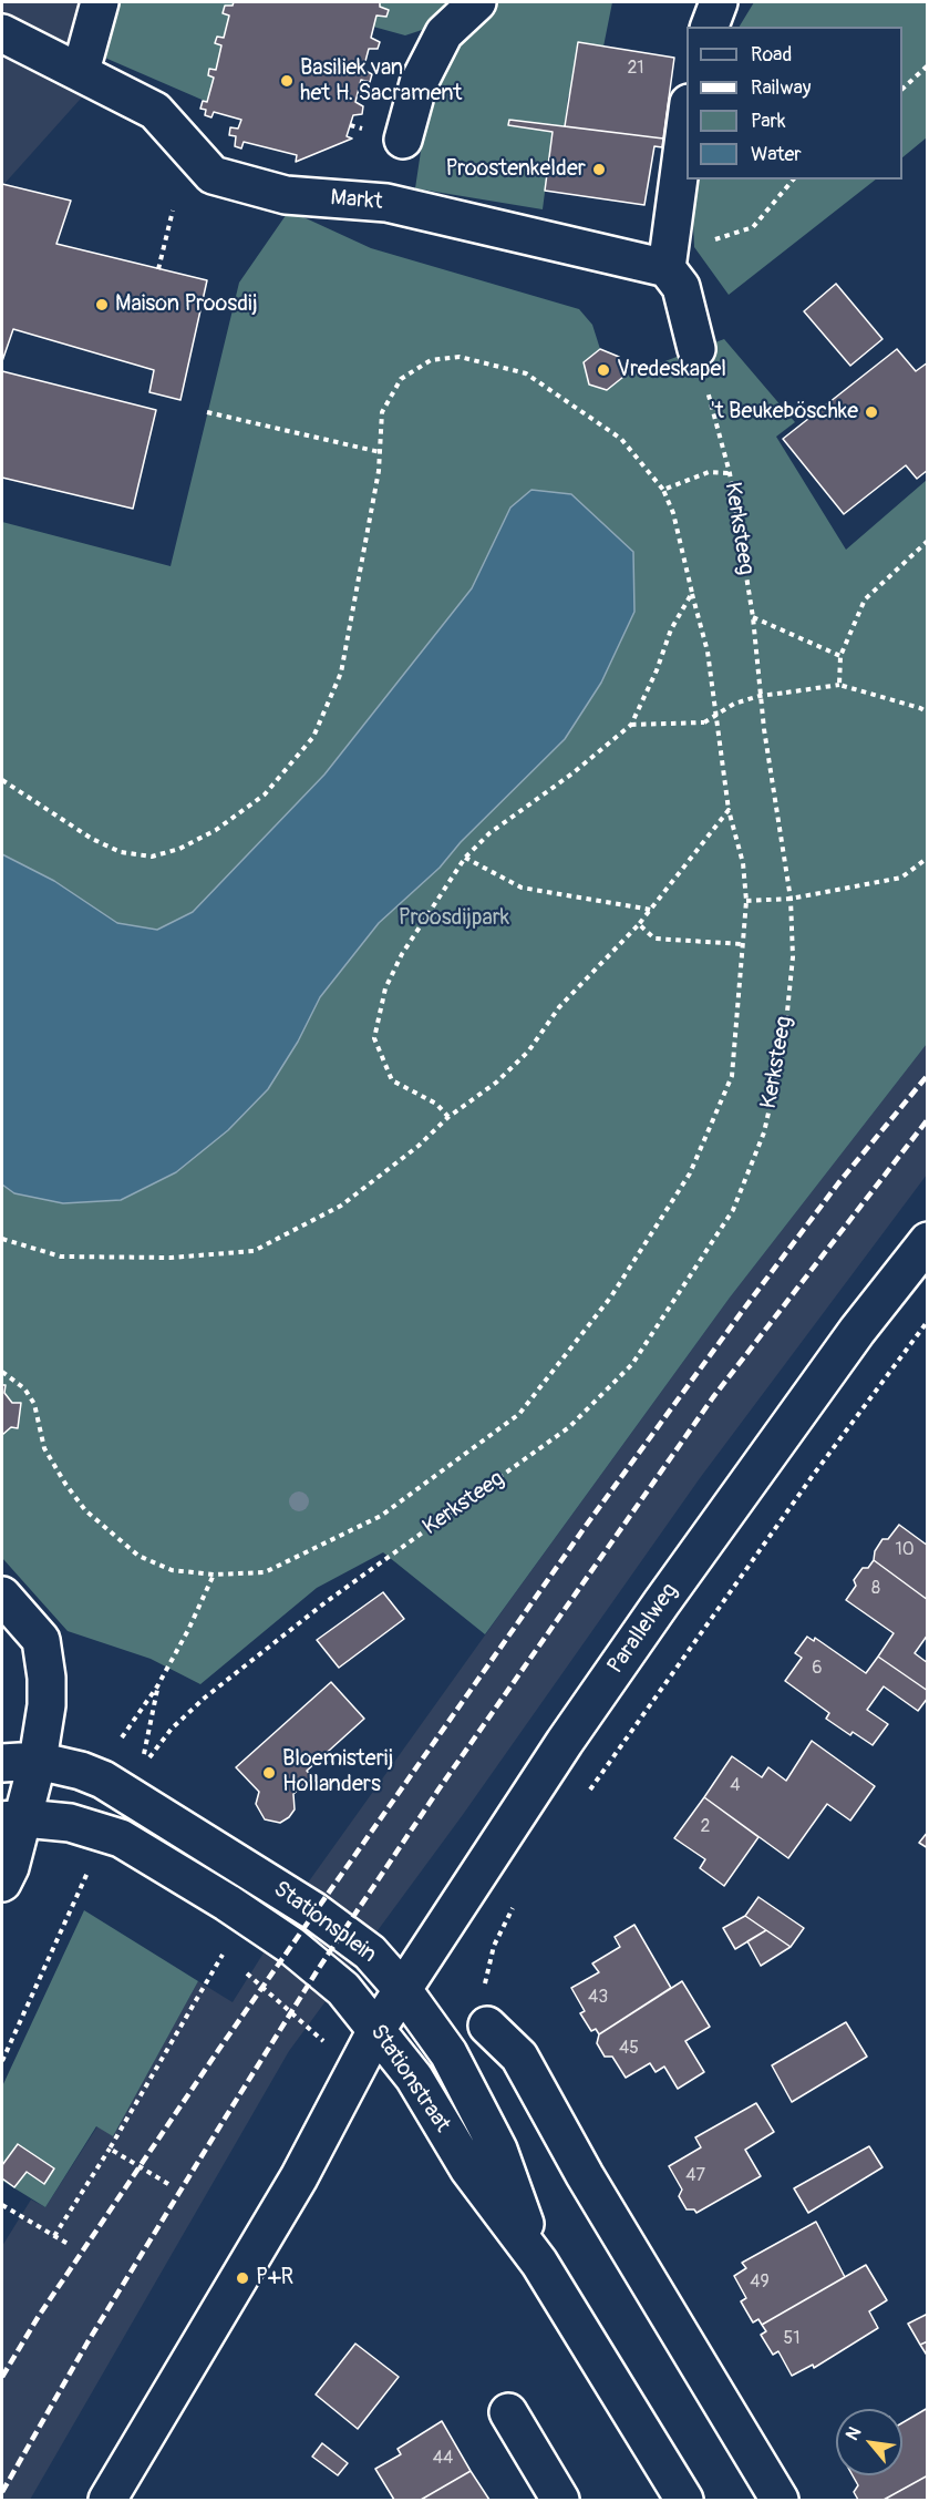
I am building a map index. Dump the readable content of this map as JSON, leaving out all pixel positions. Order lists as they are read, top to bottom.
{
  "streets": {
    "street": [
      "Markt",
      "Parallelweg",
      "Stationsplein",
      "Stationstraat"
    ],
    "path": ["Kerksteeg"]
  },
  "crossings": [
    ["Parallelweg", "Stationsplein"],
    ["Parallelweg", "Stationstraat"],
    ["Stationsplein", "Stationstraat"]
  ],
  "parks": ["Proosdijpark"],
  "places": [
    "Basiliek van het H. Sacrament",
    "Proostenkelder",
    "Maison Proosdij",
    "Vredeskapel",
    "'t Beukeböschke",
    "Bloemisterij Hollanders",
    "P+R"
  ],
  "house_numbers": [
    "21",
    "10",
    "8",
    "6",
    "4",
    "2",
    "43",
    "45",
    "47",
    "49",
    "51",
    "44"
  ],
  "legend": [
    "Road",
    "Railway",
    "Park",
    "Water"
  ],
  "north": "top left"
}
